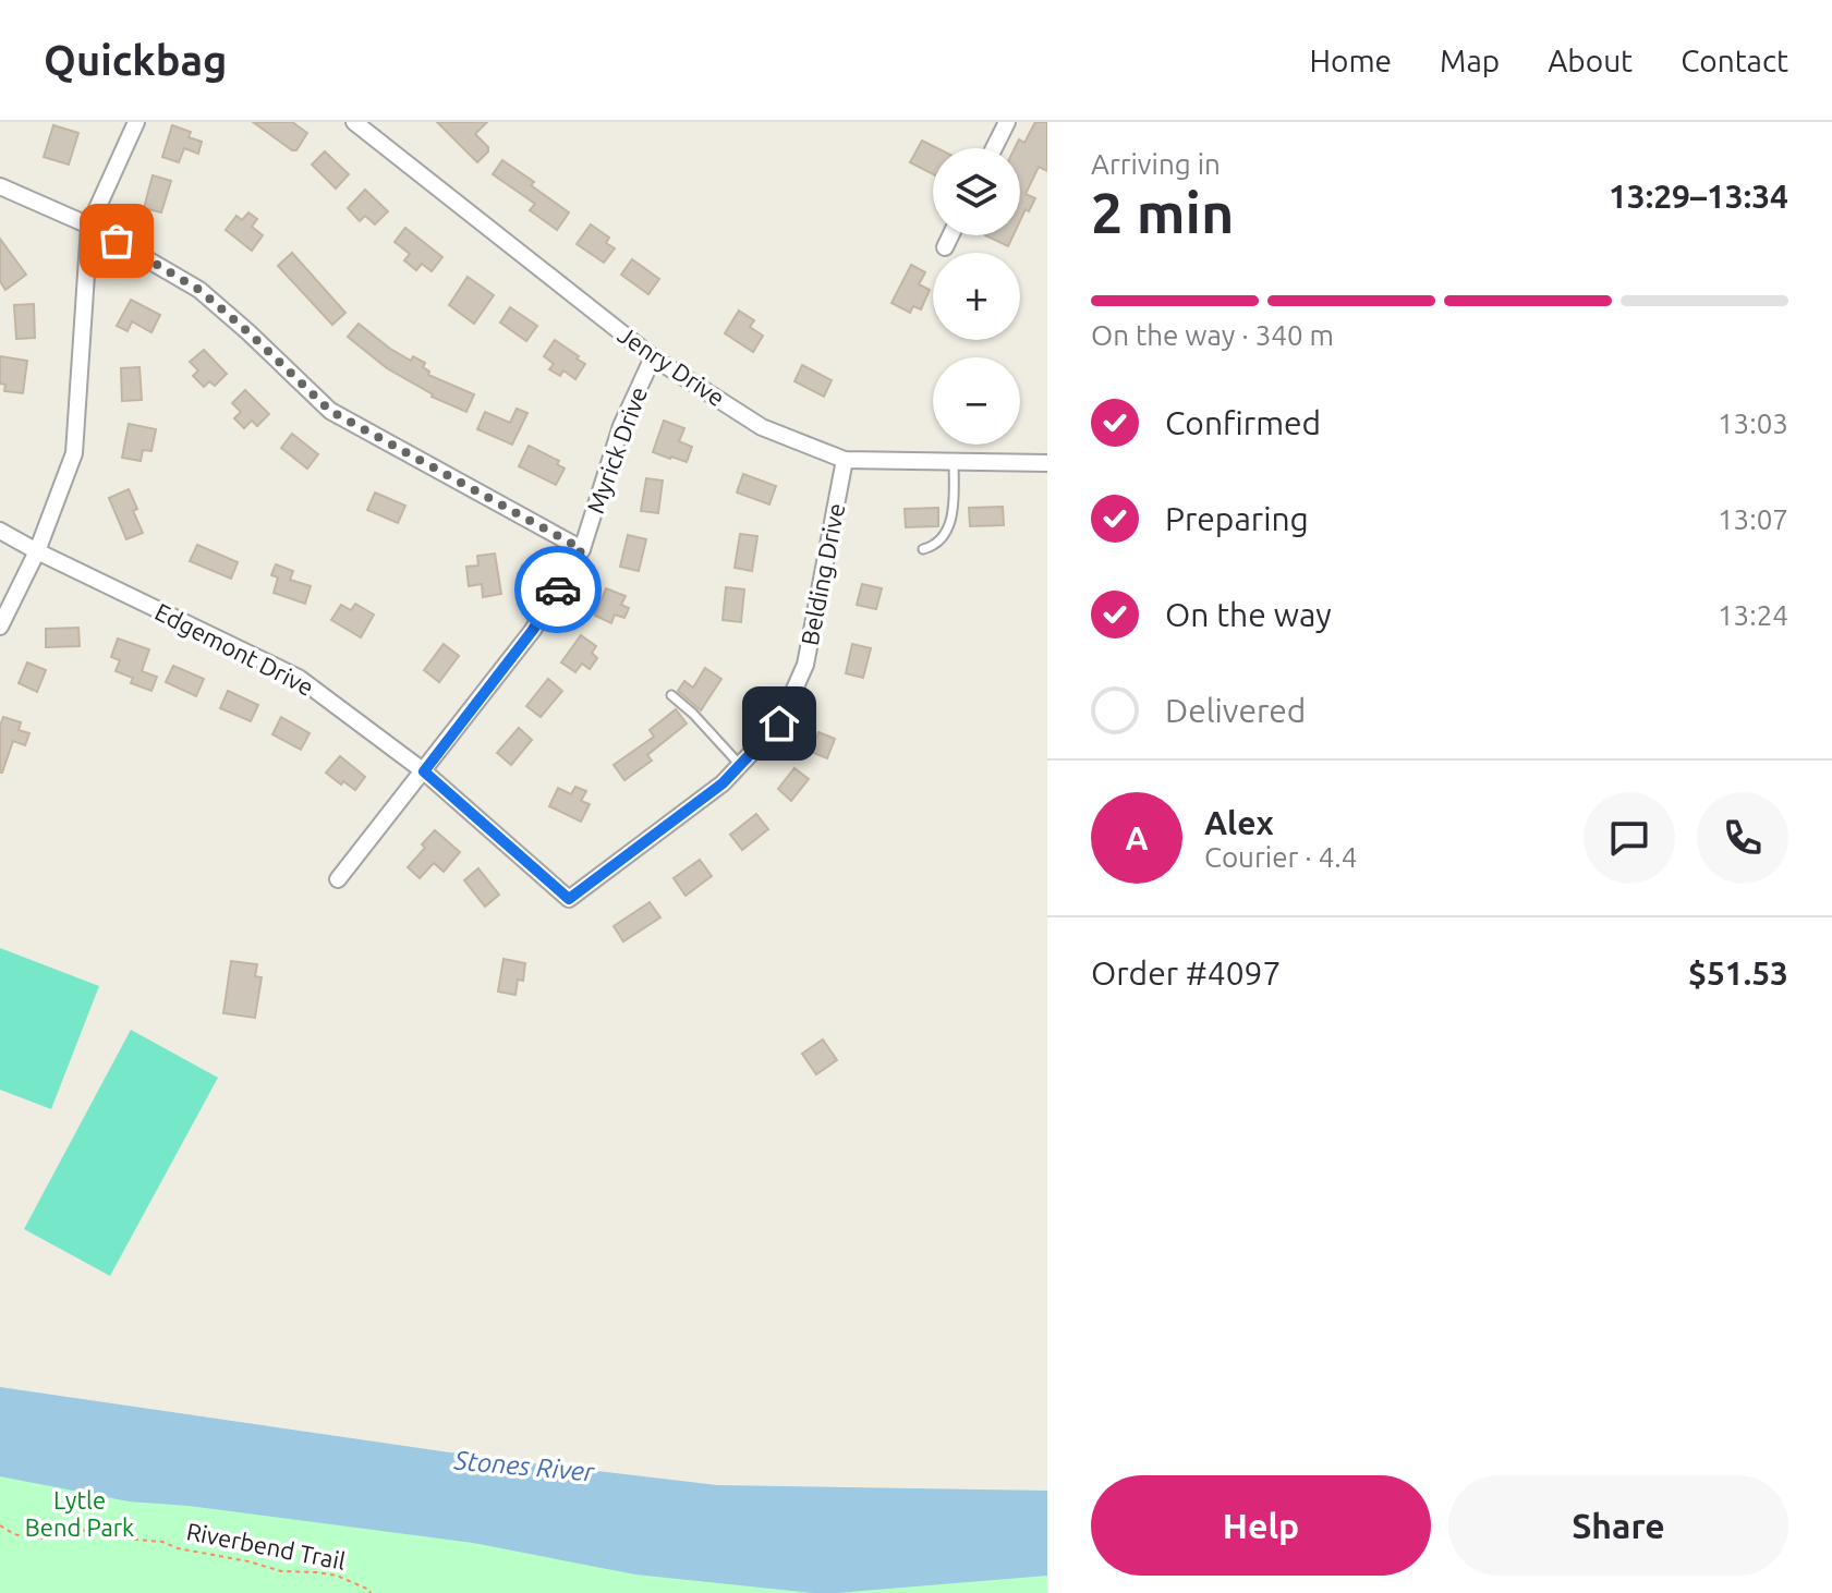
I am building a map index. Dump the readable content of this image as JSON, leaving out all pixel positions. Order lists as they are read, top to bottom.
{
  "streets": {
    "street": [
      "Jenry Drive",
      "Myrick Drive",
      "Belding Drive",
      "Edgemont Drive"
    ],
    "path": ["Riverbend Trail"]
  },
  "crossings": [
    ["Jenry Drive", "Myrick Drive"],
    ["Jenry Drive", "Belding Drive"],
    ["Myrick Drive", "Edgemont Drive"],
    ["Belding Drive", "Edgemont Drive"]
  ],
  "water": ["Stones River"],
  "parks": ["Lytle Bend Park"],
  "page": {
    "header": "Quickbag",
    "nav": [
      "Home",
      "Map",
      "About",
      "Contact"
    ],
    "heading": ["2 min", "Arriving in", "13:29–13:34"],
    "panel": [
      "Alex",
      "Courier · 4.4",
      "Order #4097",
      "$51.53"
    ],
    "map_buttons": ["+", "−"],
    "bar": "On the way · 340 m",
    "list": [
      ["Confirmed", "13:03"],
      ["Preparing", "13:07"],
      ["On the way", "13:24"],
      "Delivered"
    ],
    "round": "A",
    "buttons": ["Help", "Share"]
  }
}
